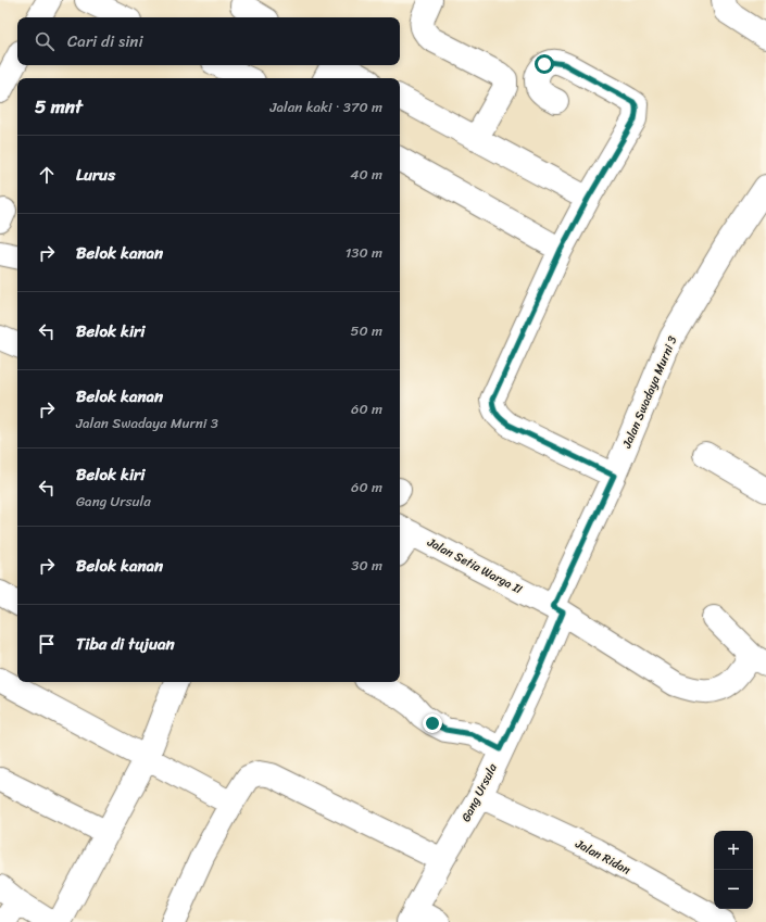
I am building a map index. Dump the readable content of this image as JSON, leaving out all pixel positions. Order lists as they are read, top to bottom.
{
  "streets": {
    "street": [
      "Jalan Swadaya Murni 3",
      "Jalan Setia Warga II",
      "Gang Ursula",
      "Jalan Ridan"
    ]
  },
  "crossings": [
    ["Jalan Swadaya Murni 3", "Jalan Setia Warga II"],
    ["Jalan Swadaya Murni 3", "Gang Ursula"],
    ["Jalan Setia Warga II", "Gang Ursula"],
    ["Gang Ursula", "Jalan Ridan"]
  ],
  "page": {
    "search": "Cari di sini",
    "heading": ["5 mnt", "Jalan kaki · 370 m"],
    "list": [
      ["Lurus", "40 m"],
      ["Belok kanan", "130 m"],
      ["Belok kiri", "50 m"],
      ["Belok kanan", "Jalan Swadaya Murni 3", "60 m"],
      ["Belok kiri", "Gang Ursula", "60 m"],
      ["Belok kanan", "30 m"],
      "Tiba di tujuan"
    ],
    "map_buttons": ["+", "−"]
  }
}
